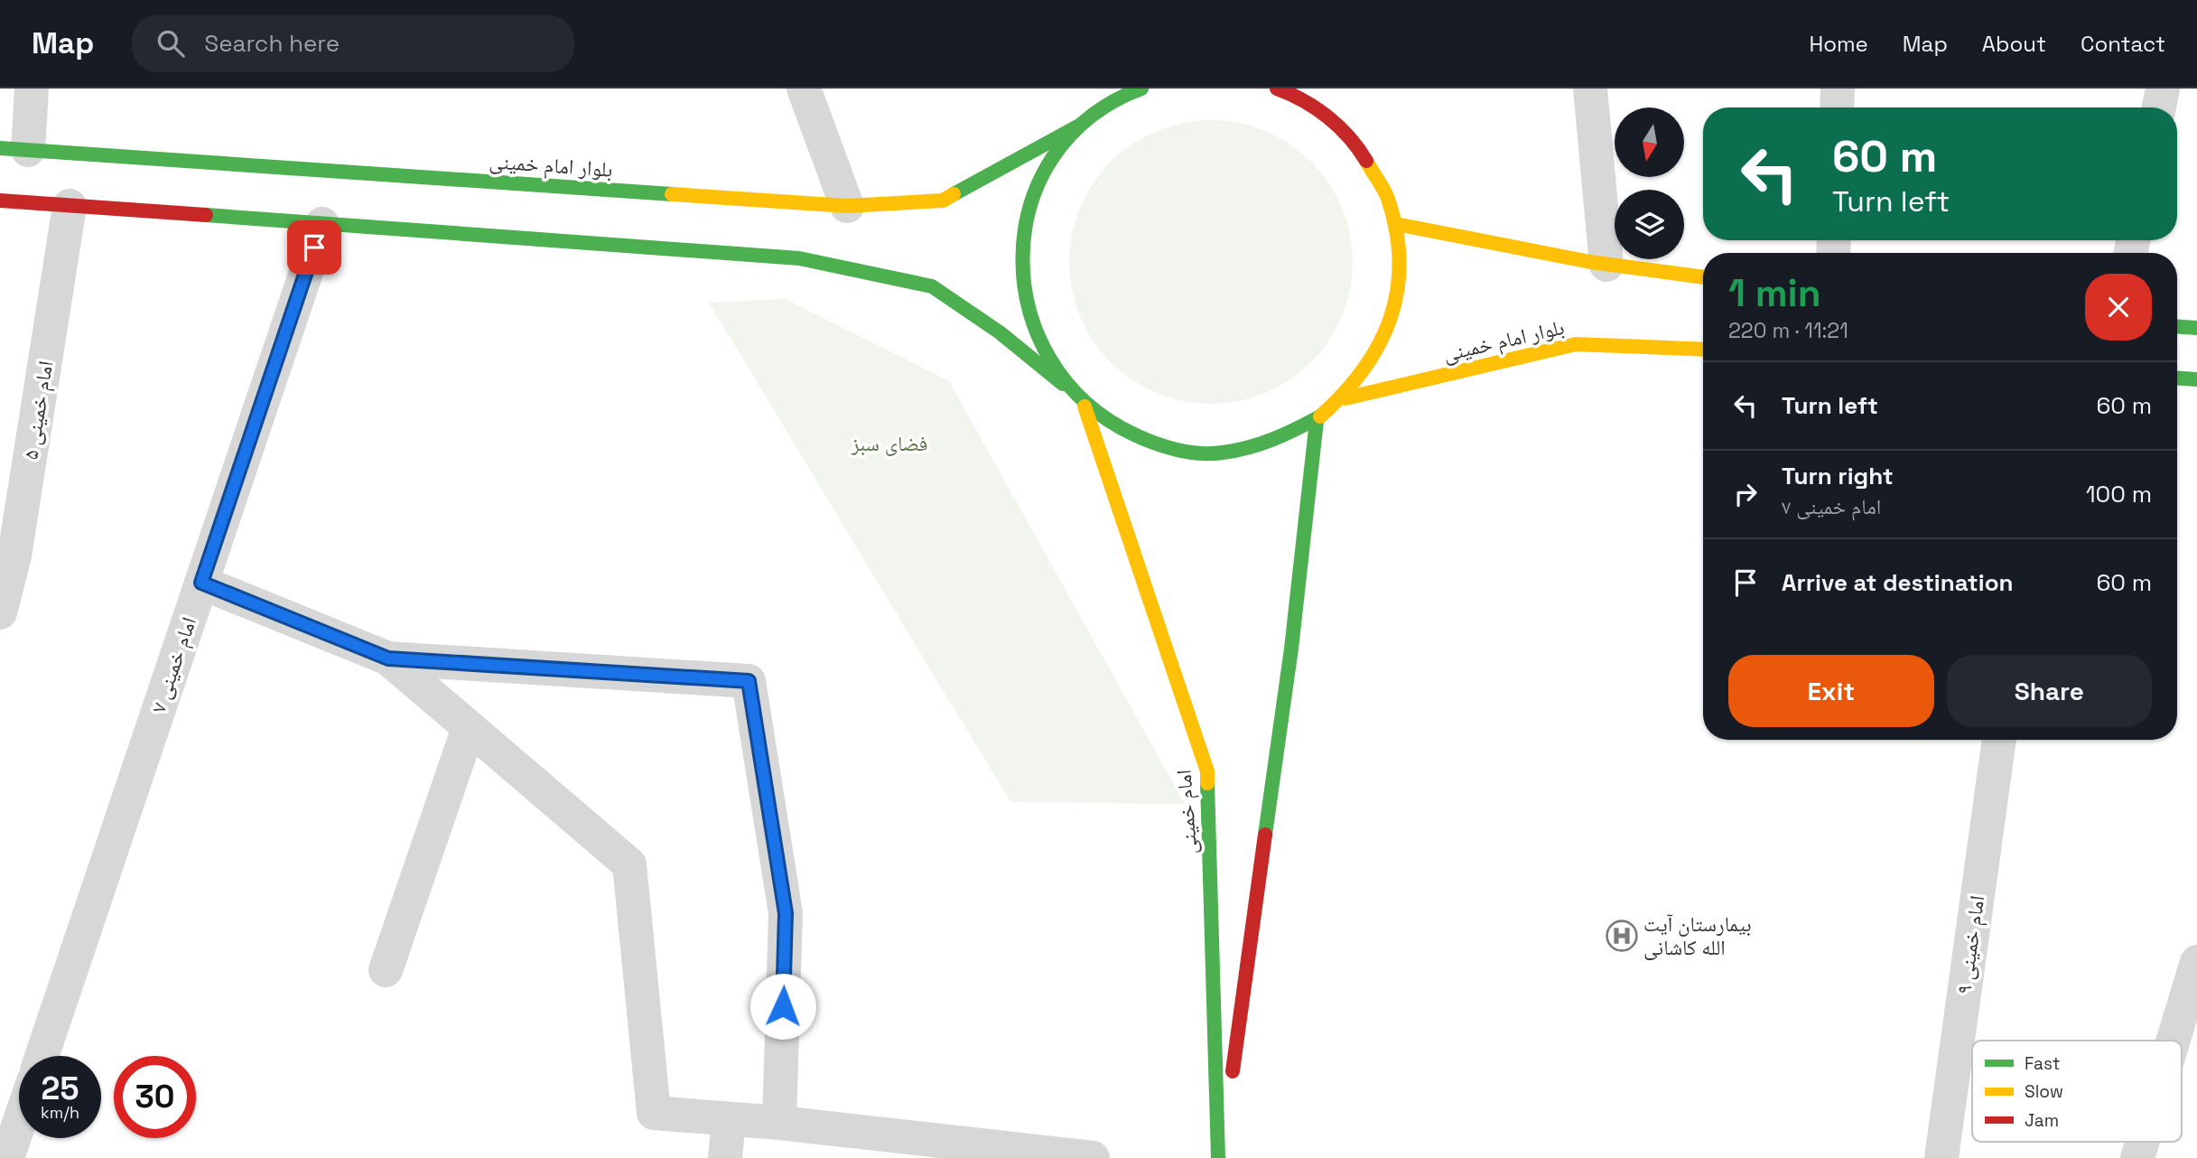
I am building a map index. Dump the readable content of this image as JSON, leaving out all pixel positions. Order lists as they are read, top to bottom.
{
  "streets": {
    "main road": ["بلوار امام خمینی", "امام خمینی"],
    "street": ["امام خمینی ۵", "امام خمینی ۷", "امام خمینی ۹"]
  },
  "parks": ["فضای سبز"],
  "places": {
    "hospital": ["بیمارستان آیت الله کاشانی"]
  },
  "legend": ["Fast", "Slow", "Jam"],
  "north": "bottom",
  "page": {
    "header": "Map",
    "search": "Search here",
    "nav": [
      "Home",
      "Map",
      "About",
      "Contact"
    ],
    "turn": ["60 m", "Turn left"],
    "heading": ["1 min", "220 m · 11:21"],
    "list": [
      {
        "name": "Turn left",
        "value": "60 m"
      },
      {
        "name": "Turn right",
        "note": "امام خمینی ۷",
        "value": "100 m"
      },
      {
        "name": "Arrive at destination",
        "value": "60 m"
      }
    ],
    "buttons": ["Exit", "Share"],
    "speed": "25 km/h",
    "limit": "30"
  }
}
